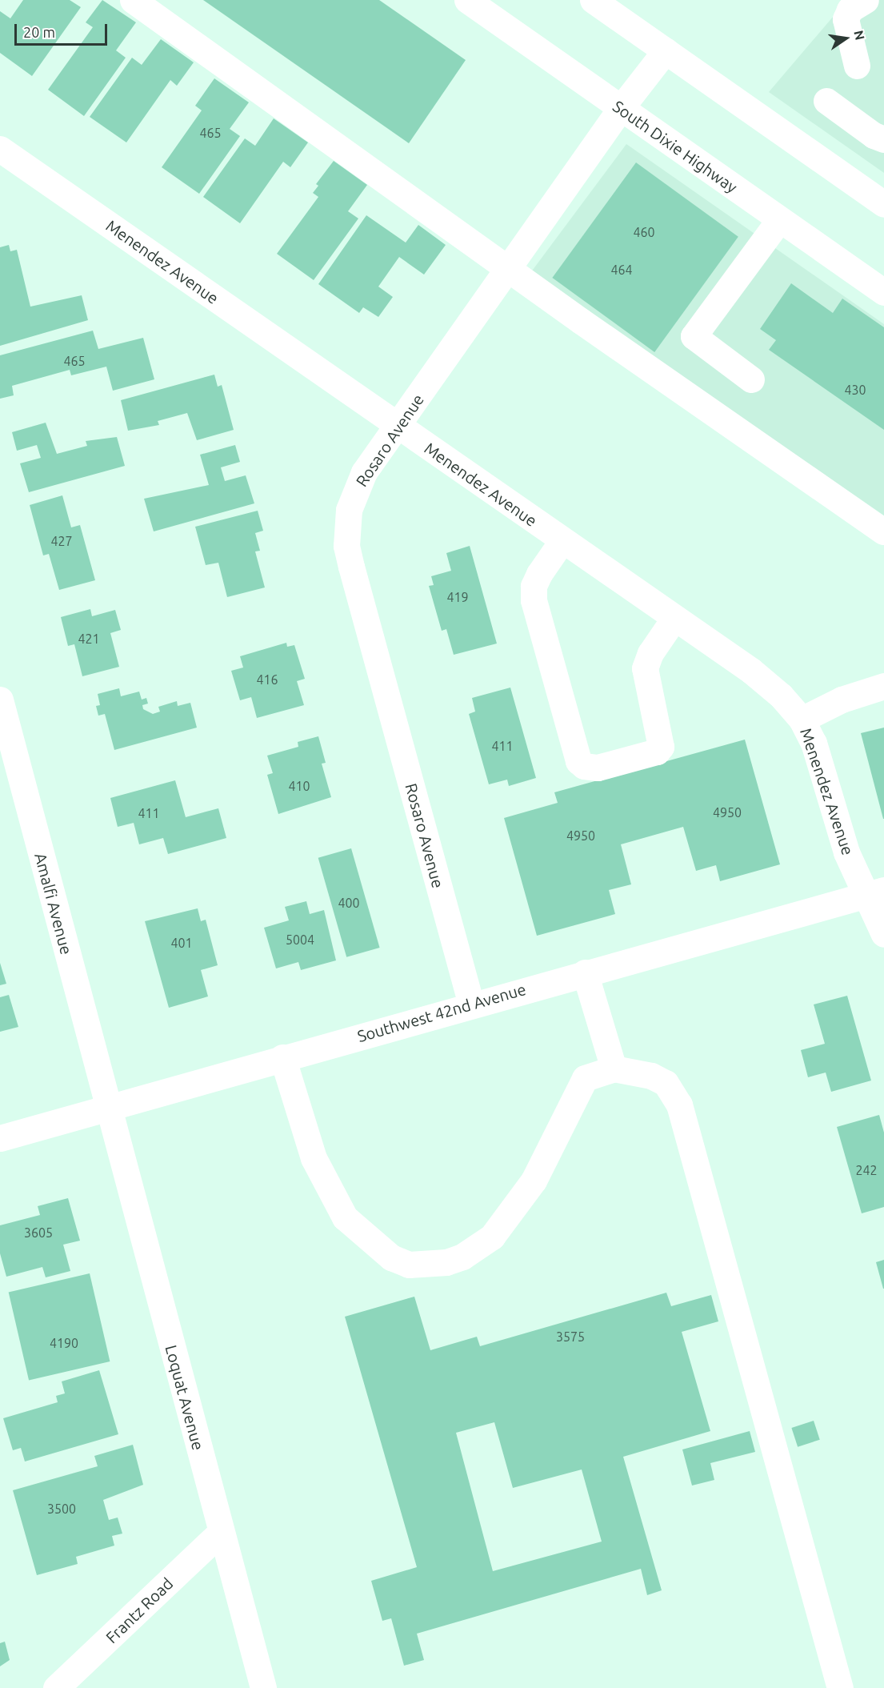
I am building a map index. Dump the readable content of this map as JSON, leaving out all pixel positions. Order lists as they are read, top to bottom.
{
  "streets": {
    "main road": [
      "South Dixie Highway",
      "Menendez Avenue",
      "Rosaro Avenue",
      "Amalfi Avenue",
      "Southwest 42nd Avenue",
      "Loquat Avenue",
      "Frantz Road"
    ]
  },
  "crossings": [
    ["South Dixie Highway", "Rosaro Avenue"],
    ["Menendez Avenue", "Rosaro Avenue"],
    ["Menendez Avenue", "Southwest 42nd Avenue"],
    ["Rosaro Avenue", "Southwest 42nd Avenue"],
    ["Amalfi Avenue", "Southwest 42nd Avenue"],
    ["Amalfi Avenue", "Loquat Avenue"],
    ["Southwest 42nd Avenue", "Loquat Avenue"],
    ["Loquat Avenue", "Frantz Road"]
  ],
  "house_numbers": [
    "465",
    "460",
    "464",
    "465",
    "430",
    "427",
    "419",
    "421",
    "416",
    "411",
    "410",
    "4950",
    "411",
    "4950",
    "400",
    "5004",
    "401",
    "242",
    "3605",
    "3575",
    "4190",
    "3500"
  ],
  "scale_bar": "20 m",
  "north": "right"
}
